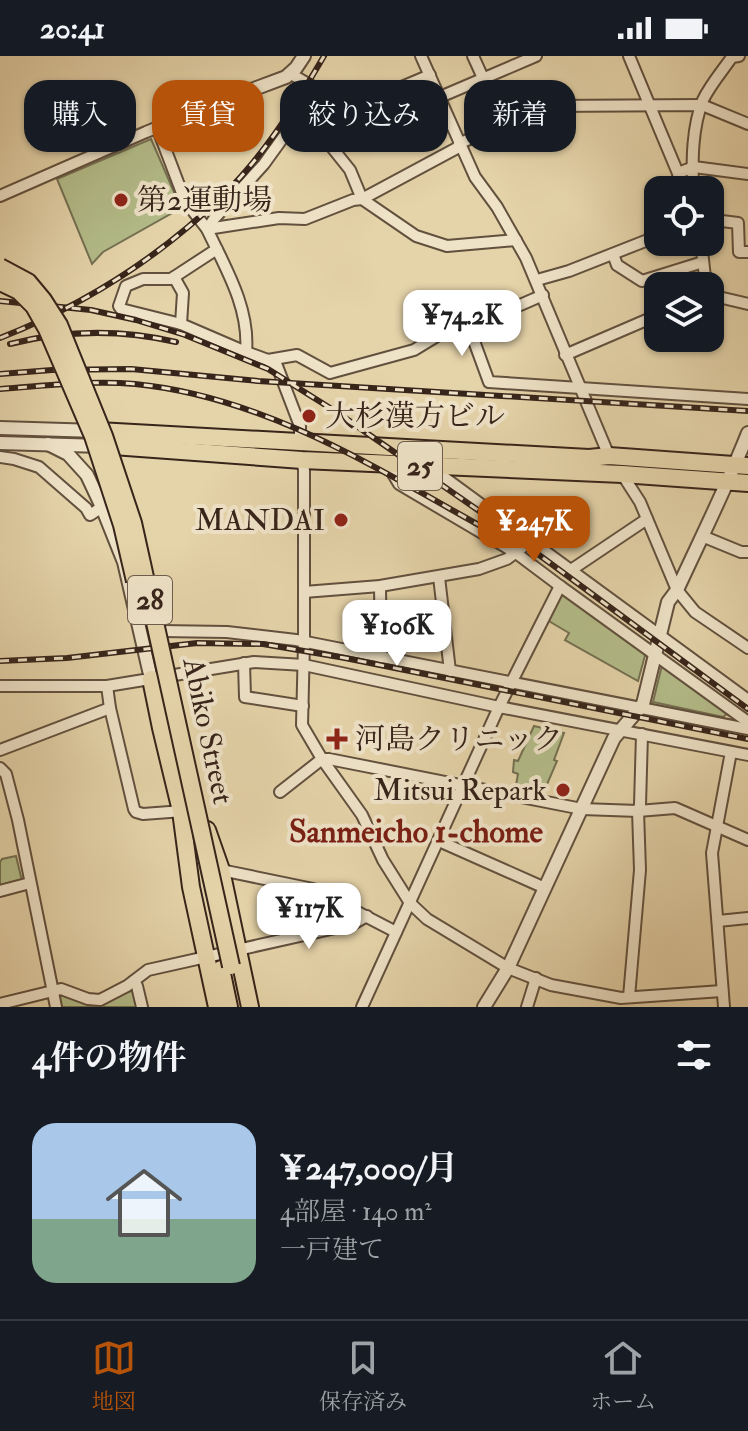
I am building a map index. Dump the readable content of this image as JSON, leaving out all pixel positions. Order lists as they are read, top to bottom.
{
  "streets": {
    "main road": ["25", "28", "Abiko Street"]
  },
  "districts": ["Sanmeicho 1-chome"],
  "places": {
    "other": [
      "第2運動場",
      "大杉漢方ビル",
      "MANDAI",
      "Mitsui Repark"
    ],
    "health": ["河島クリニック"]
  },
  "page": {
    "status": "20:41",
    "chip": [
      "購入",
      "賃貸",
      "絞り込み",
      "新着"
    ],
    "price": [
      "¥74.2K",
      "¥247K",
      "¥106K",
      "¥117K"
    ],
    "heading": "4件の物件",
    "list": [
      {
        "name": "¥247,000/月",
        "note": "4部屋 · 140 m² · 一戸建て"
      }
    ],
    "tabs": ["地図", "保存済み", "ホーム"]
  }
}
